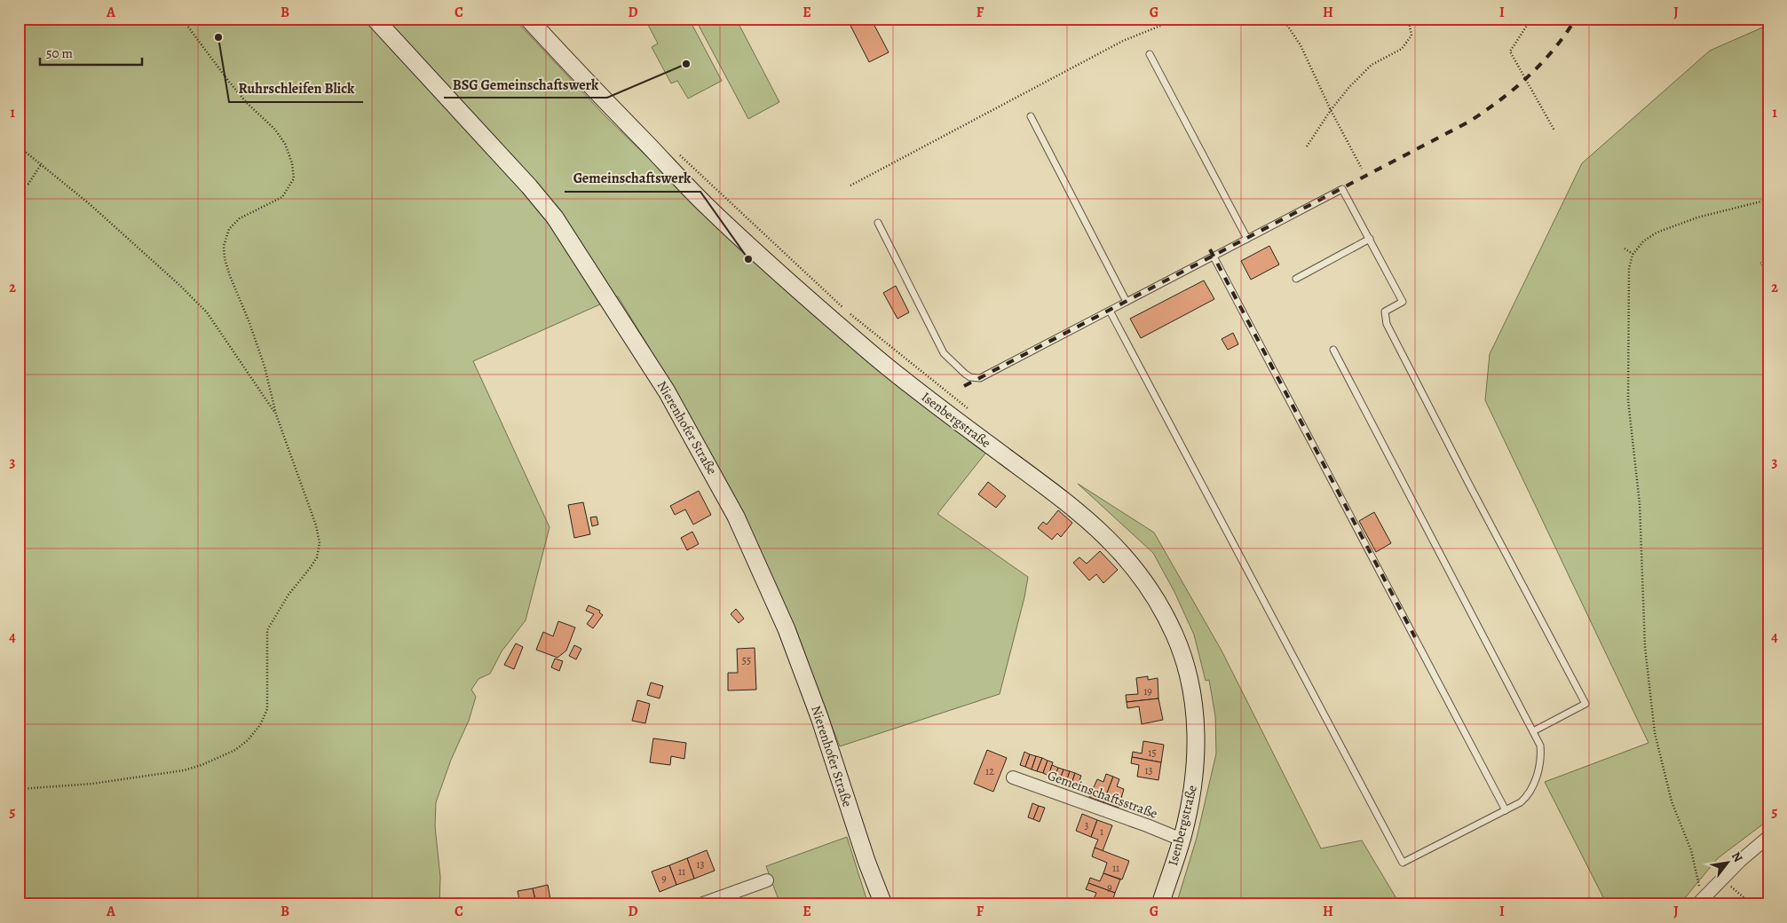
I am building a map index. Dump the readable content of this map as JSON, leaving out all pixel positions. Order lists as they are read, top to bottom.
{
  "streets": {
    "main road": ["Isenbergstraße", "Nierenhofer Straße"],
    "street": ["Gemeinschaftsstraße"]
  },
  "crossings": [
    ["Isenbergstraße", "Gemeinschaftsstraße"]
  ],
  "places": ["Ruhrschleifen Blick", "BSG Gemeinschaftswerk", "Gemeinschaftswerk"],
  "house_numbers": [
    "55",
    "19",
    "15",
    "13",
    "12",
    "3",
    "1",
    "13",
    "11",
    "11",
    "9",
    "9"
  ],
  "scale_bar": "50 m",
  "north": "top right",
  "grid": {
    "columns": [
      "A",
      "B",
      "C",
      "D",
      "E",
      "F",
      "G",
      "H",
      "I",
      "J"
    ],
    "rows": [
      "1",
      "2",
      "3",
      "4",
      "5"
    ]
  }
}
